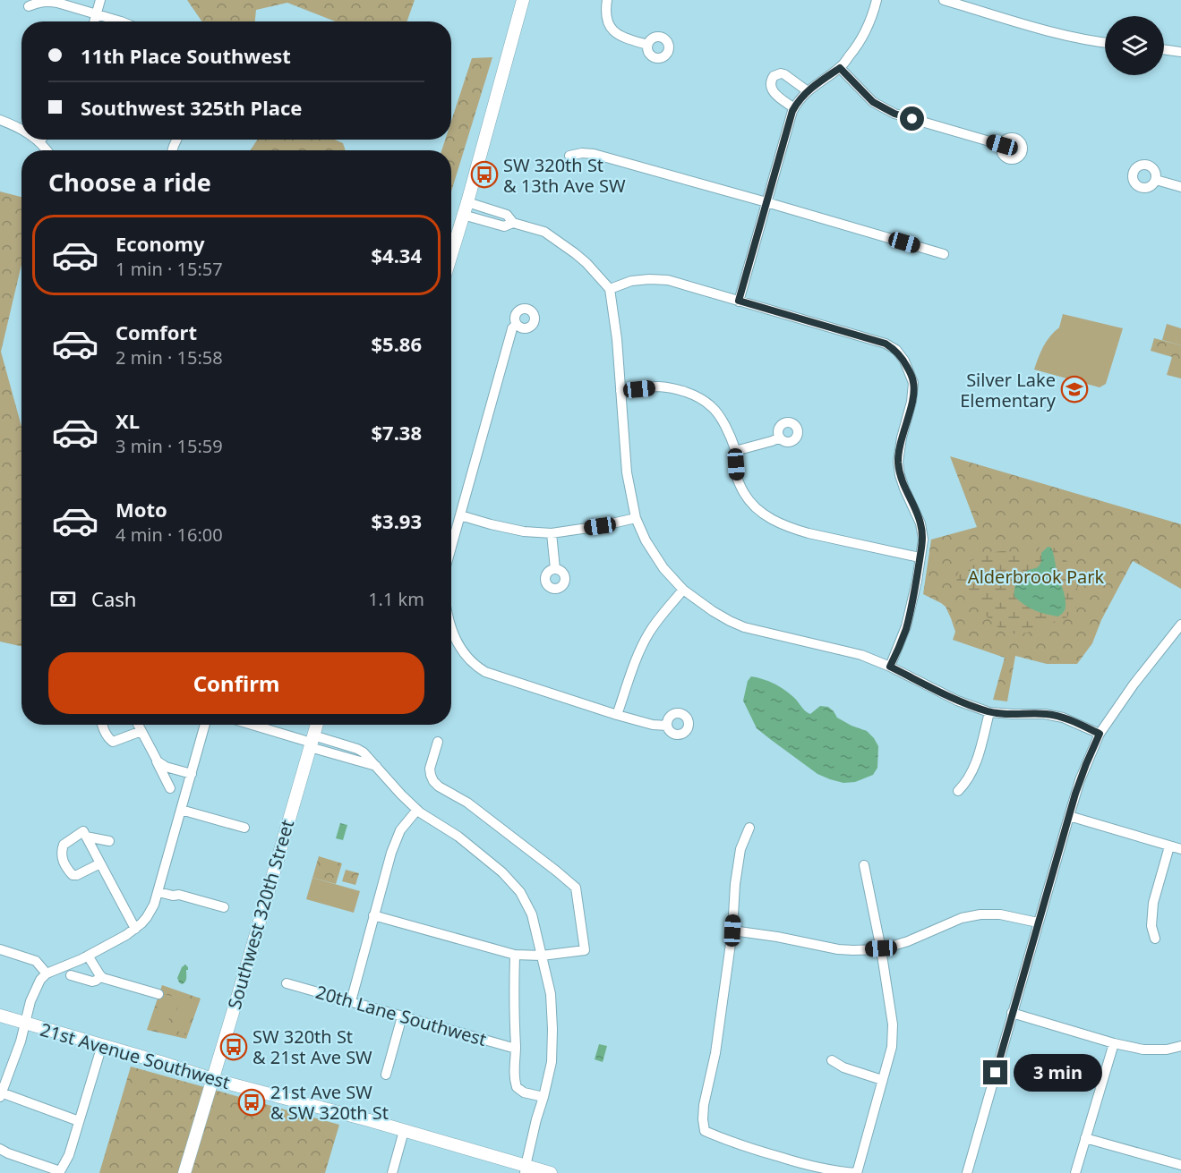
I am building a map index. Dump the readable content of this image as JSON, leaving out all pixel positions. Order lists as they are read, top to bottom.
{
  "streets": {
    "main road": ["Southwest 320th Street", "21st Avenue Southwest"],
    "street": ["20th Lane Southwest"]
  },
  "crossings": [
    ["Southwest 320th Street", "21st Avenue Southwest"]
  ],
  "parks": ["Alderbrook Park"],
  "places": {
    "bus stop": ["SW 320th St & 13th Ave SW", "SW 320th St & 21st Ave SW", "21st Ave SW & SW 320th St"],
    "school or university": ["Silver Lake Elementary"]
  },
  "page": {
    "banner": ["11th Place Southwest", "Southwest 325th Place"],
    "heading": "Choose a ride",
    "list": [
      {
        "name": "Economy",
        "note": "1 min · 15:57",
        "value": "$4.34"
      },
      {
        "name": "Comfort",
        "note": "2 min · 15:58",
        "value": "$5.86"
      },
      {
        "name": "XL",
        "note": "3 min · 15:59",
        "value": "$7.38"
      },
      {
        "name": "Moto",
        "note": "4 min · 16:00",
        "value": "$3.93"
      }
    ],
    "pay": ["Cash", "1.1 km"],
    "buttons": "Confirm",
    "bubble": "3 min"
  }
}
